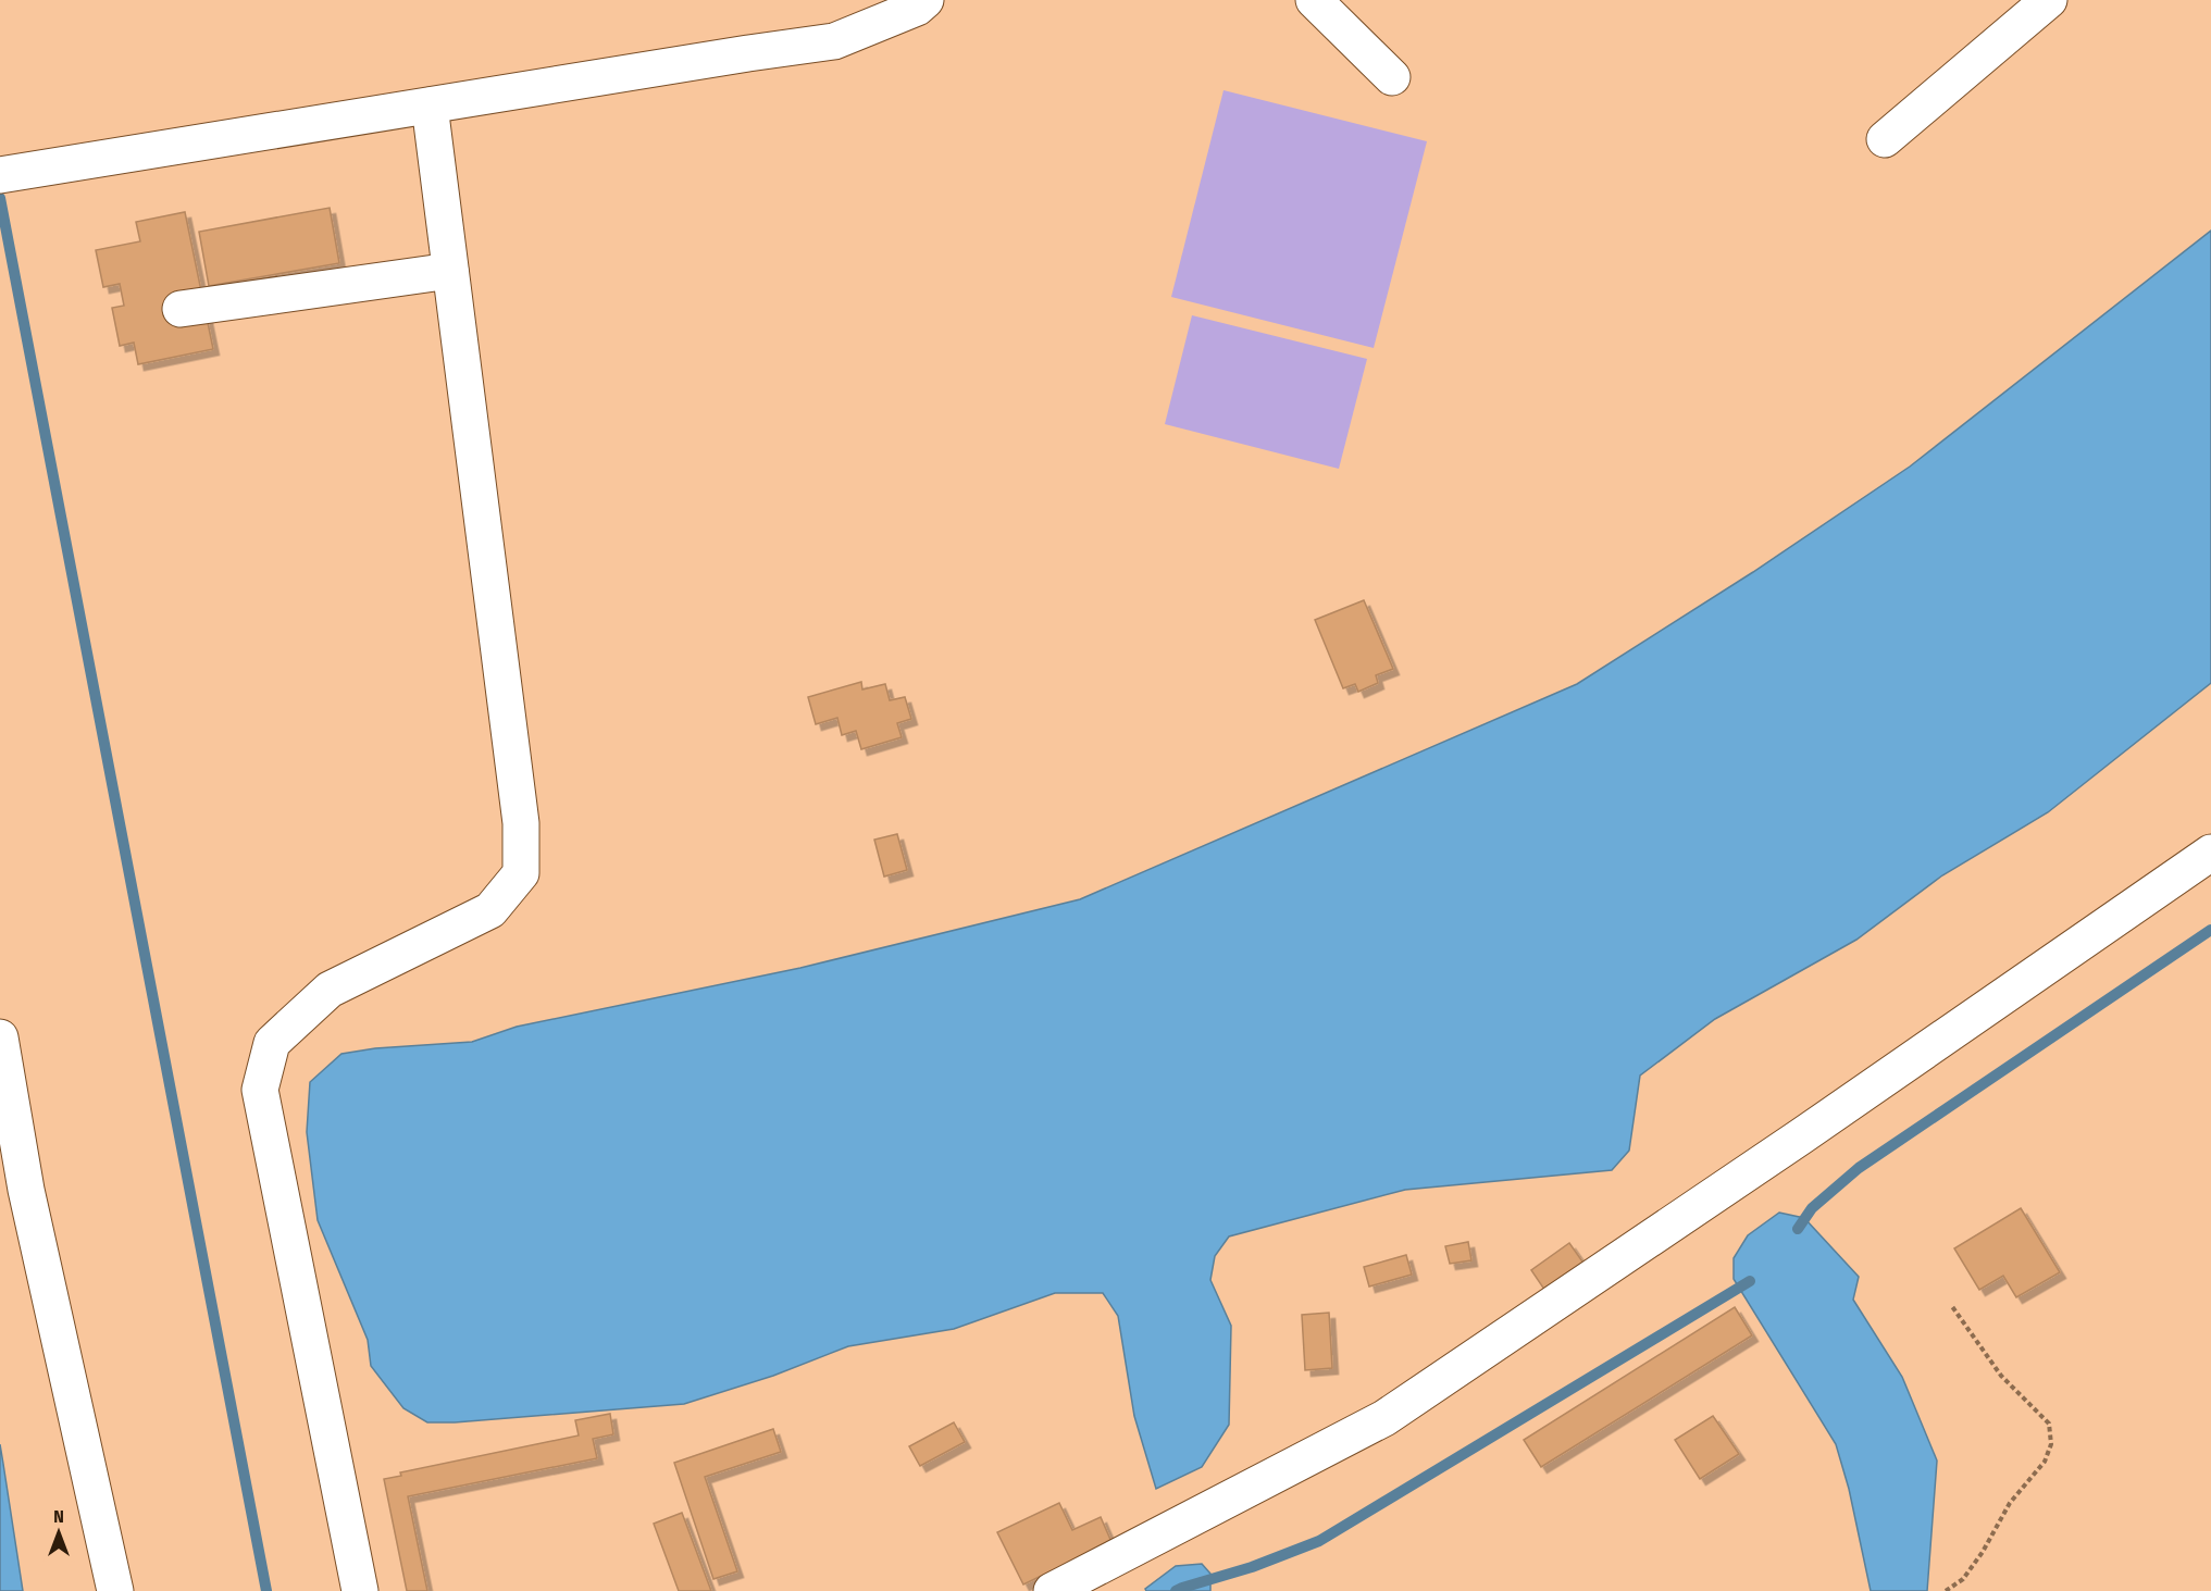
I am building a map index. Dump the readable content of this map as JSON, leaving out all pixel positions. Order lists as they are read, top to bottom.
{
  "north": "top"
}
